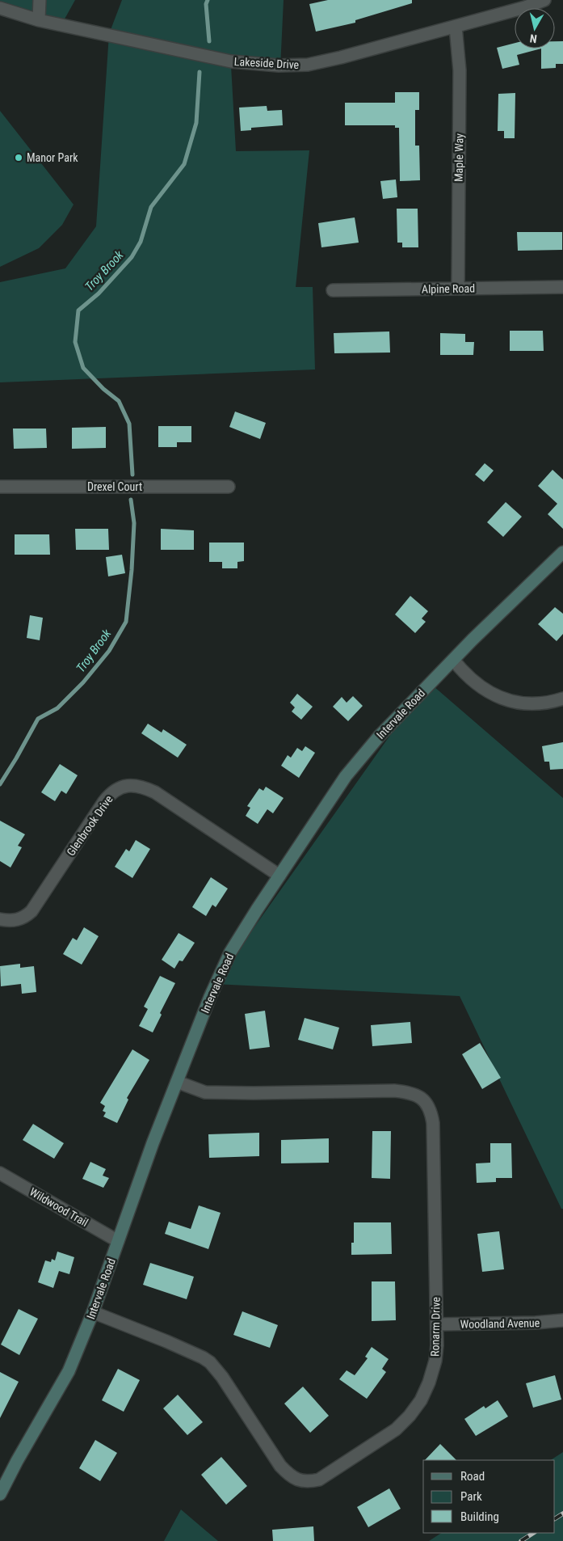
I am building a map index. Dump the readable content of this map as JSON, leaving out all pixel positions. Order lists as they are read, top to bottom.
{
  "streets": {
    "street": [
      "Lakeside Drive",
      "Maple Way",
      "Alpine Road",
      "Drexel Court",
      "Intervale Road",
      "Glenbrook Drive",
      "Wildwood Trail",
      "Woodland Avenue",
      "Ronarm Drive"
    ]
  },
  "crossings": [
    ["Lakeside Drive", "Maple Way"],
    ["Maple Way", "Alpine Road"],
    ["Intervale Road", "Glenbrook Drive"],
    ["Intervale Road", "Wildwood Trail"],
    ["Intervale Road", "Ronarm Drive"],
    ["Woodland Avenue", "Ronarm Drive"]
  ],
  "water": ["Troy Brook"],
  "places": ["Manor Park"],
  "legend": ["Road", "Park", "Building"],
  "north": "bottom"
}
